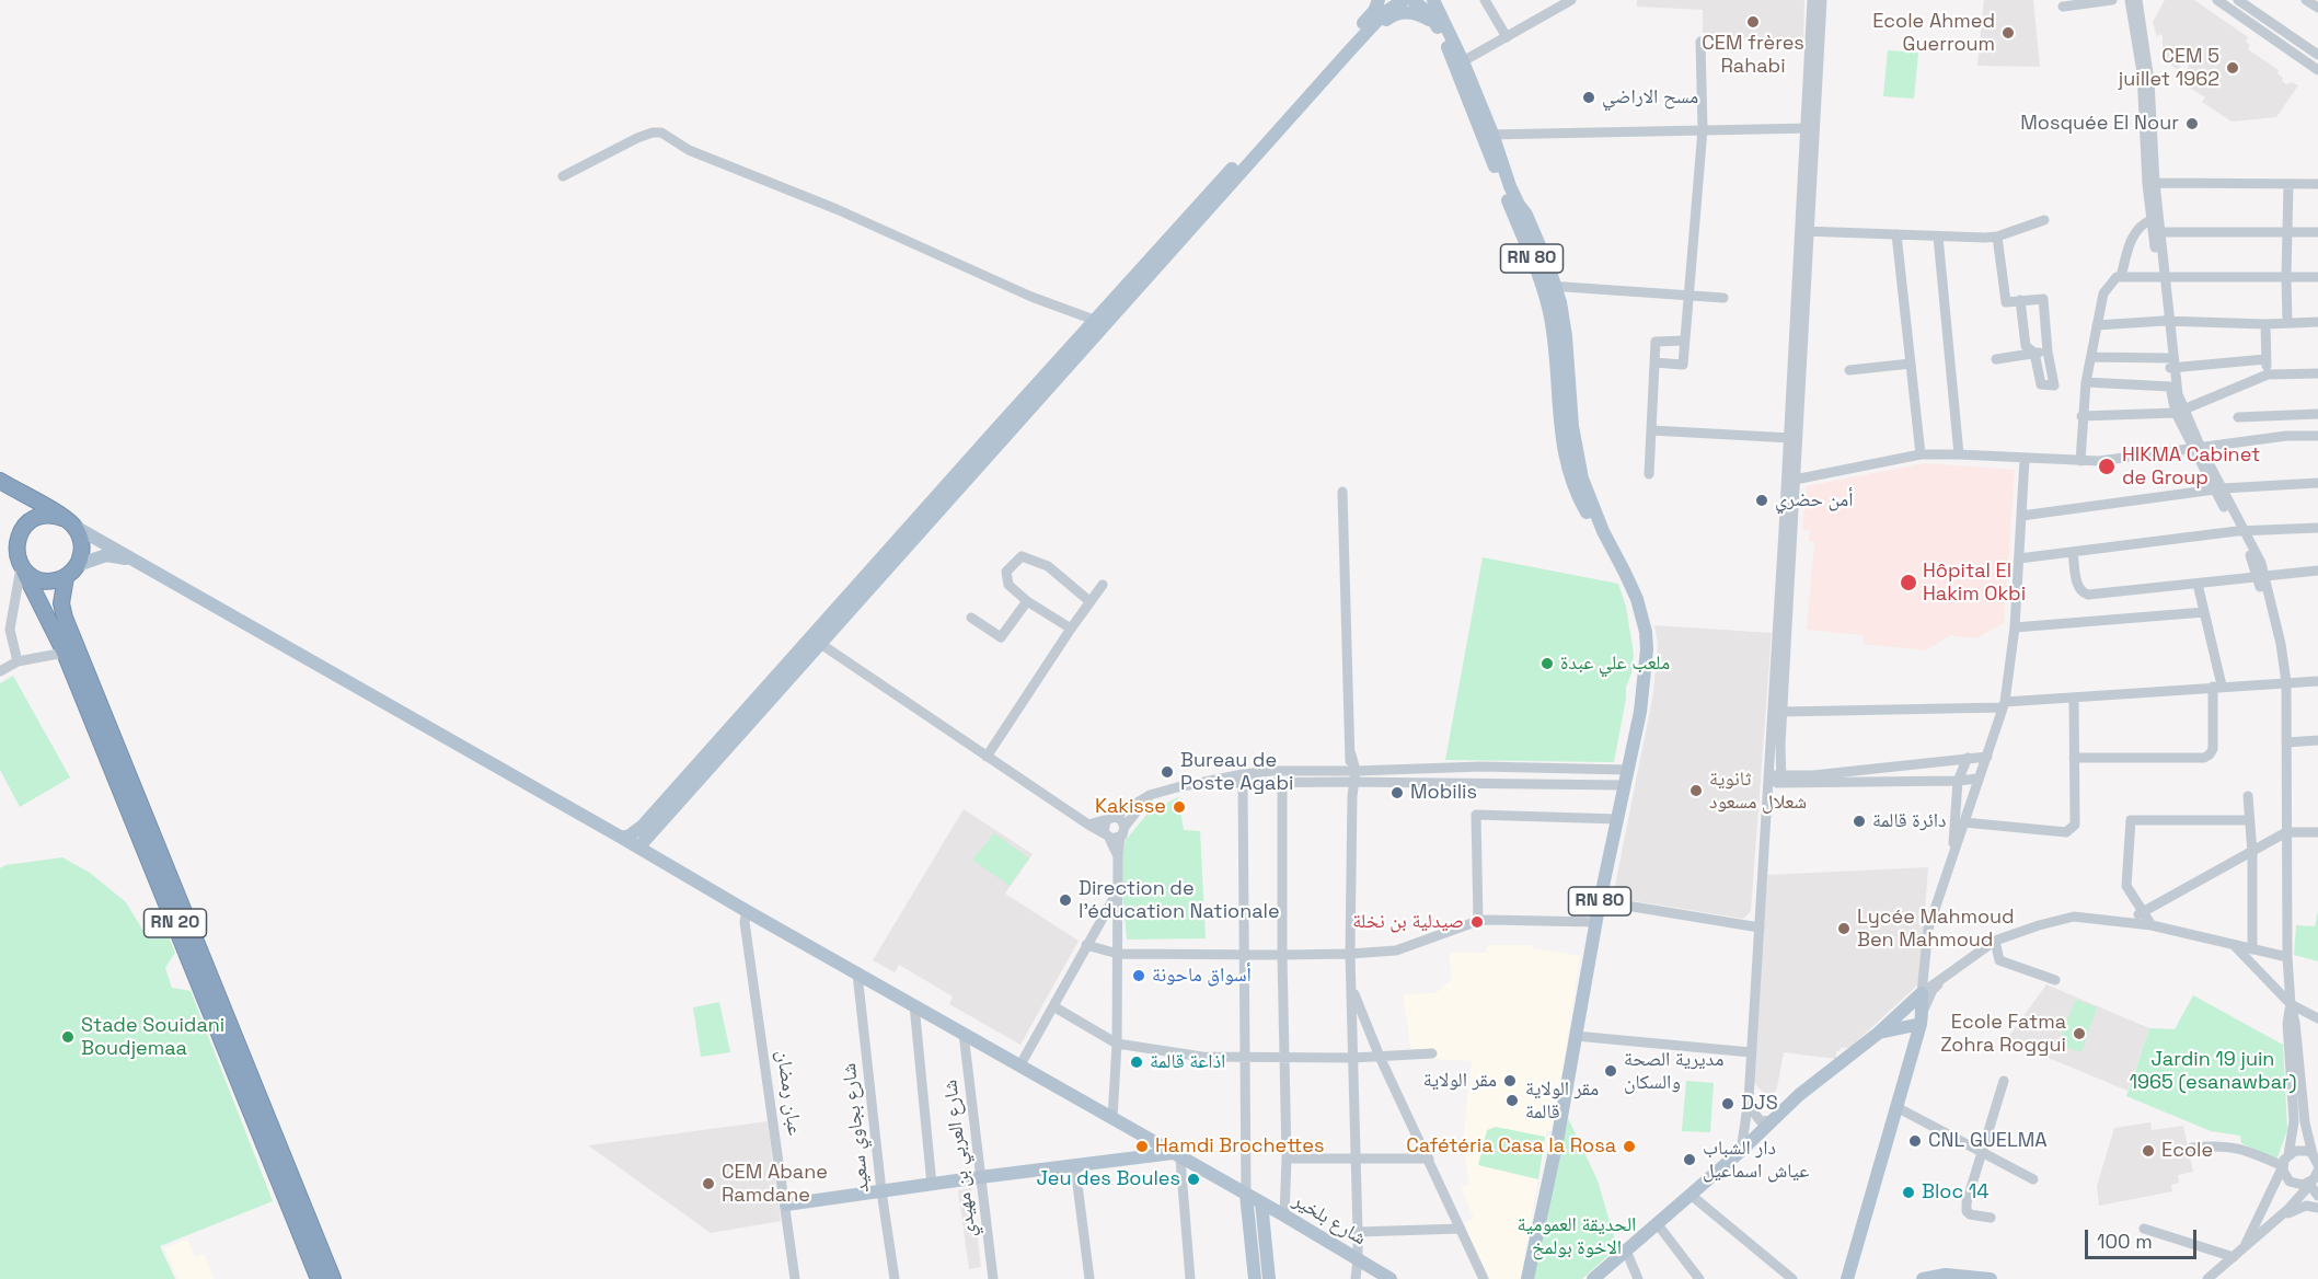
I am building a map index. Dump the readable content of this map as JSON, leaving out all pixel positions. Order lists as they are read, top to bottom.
{
  "streets": {
    "highway": ["RN 20"],
    "main road": ["RN 80", "شارع بلخير"],
    "street": ["عبان رمضان", "شارع بجاوي سعيد", "شارع العربي بن مهيدي"]
  },
  "crossings": [
    ["RN 20", "شارع بلخير"],
    ["عبان رمضان", "شارع بلخير"],
    ["شارع بجاوي سعيد", "شارع بلخير"],
    ["شارع العربي بن مهيدي", "شارع بلخير"]
  ],
  "parks": ["Jardin 19 juin 1965 (esanawbar)", "الحديقة العمومية الاخوة بولمخ"],
  "places": [
    "CEM frères Rahabi",
    "Ecole Ahmed Guerroum",
    "CEM 5 juillet 1962",
    "مسح الاراضي",
    "Mosquée El Nour",
    "HIKMA Cabinet de Group",
    "أمن حضري",
    "Hôpital El Hakim Okbi",
    "ملعب علي عبدة",
    "Bureau de Poste Agabi",
    "ثانوية شعلال مسعود",
    "Mobilis",
    "Kakisse",
    "دائرة قالمة",
    "Direction de l'éducation Nationale",
    "صيدلية بن نخلة",
    "Lycée Mahmoud Ben Mahmoud",
    "أسواق ماحونة",
    "Ecole Fatma Zohra Roggui",
    "Stade Souidani Boudjemaa",
    "اذاعة قالمة",
    "مديرية الصحة والسكان",
    "مقر الولاية",
    "مقر الولاية قالمة",
    "DJS",
    "CNL GUELMA",
    "Hamdi Brochettes",
    "Cafétéria Casa la Rosa",
    "Ecole",
    "دار الشباب عياش اسماعيل",
    "Jeu des Boules",
    "CEM Abane Ramdane",
    "Bloc 14"
  ],
  "scale_bar": "100 m"
}
